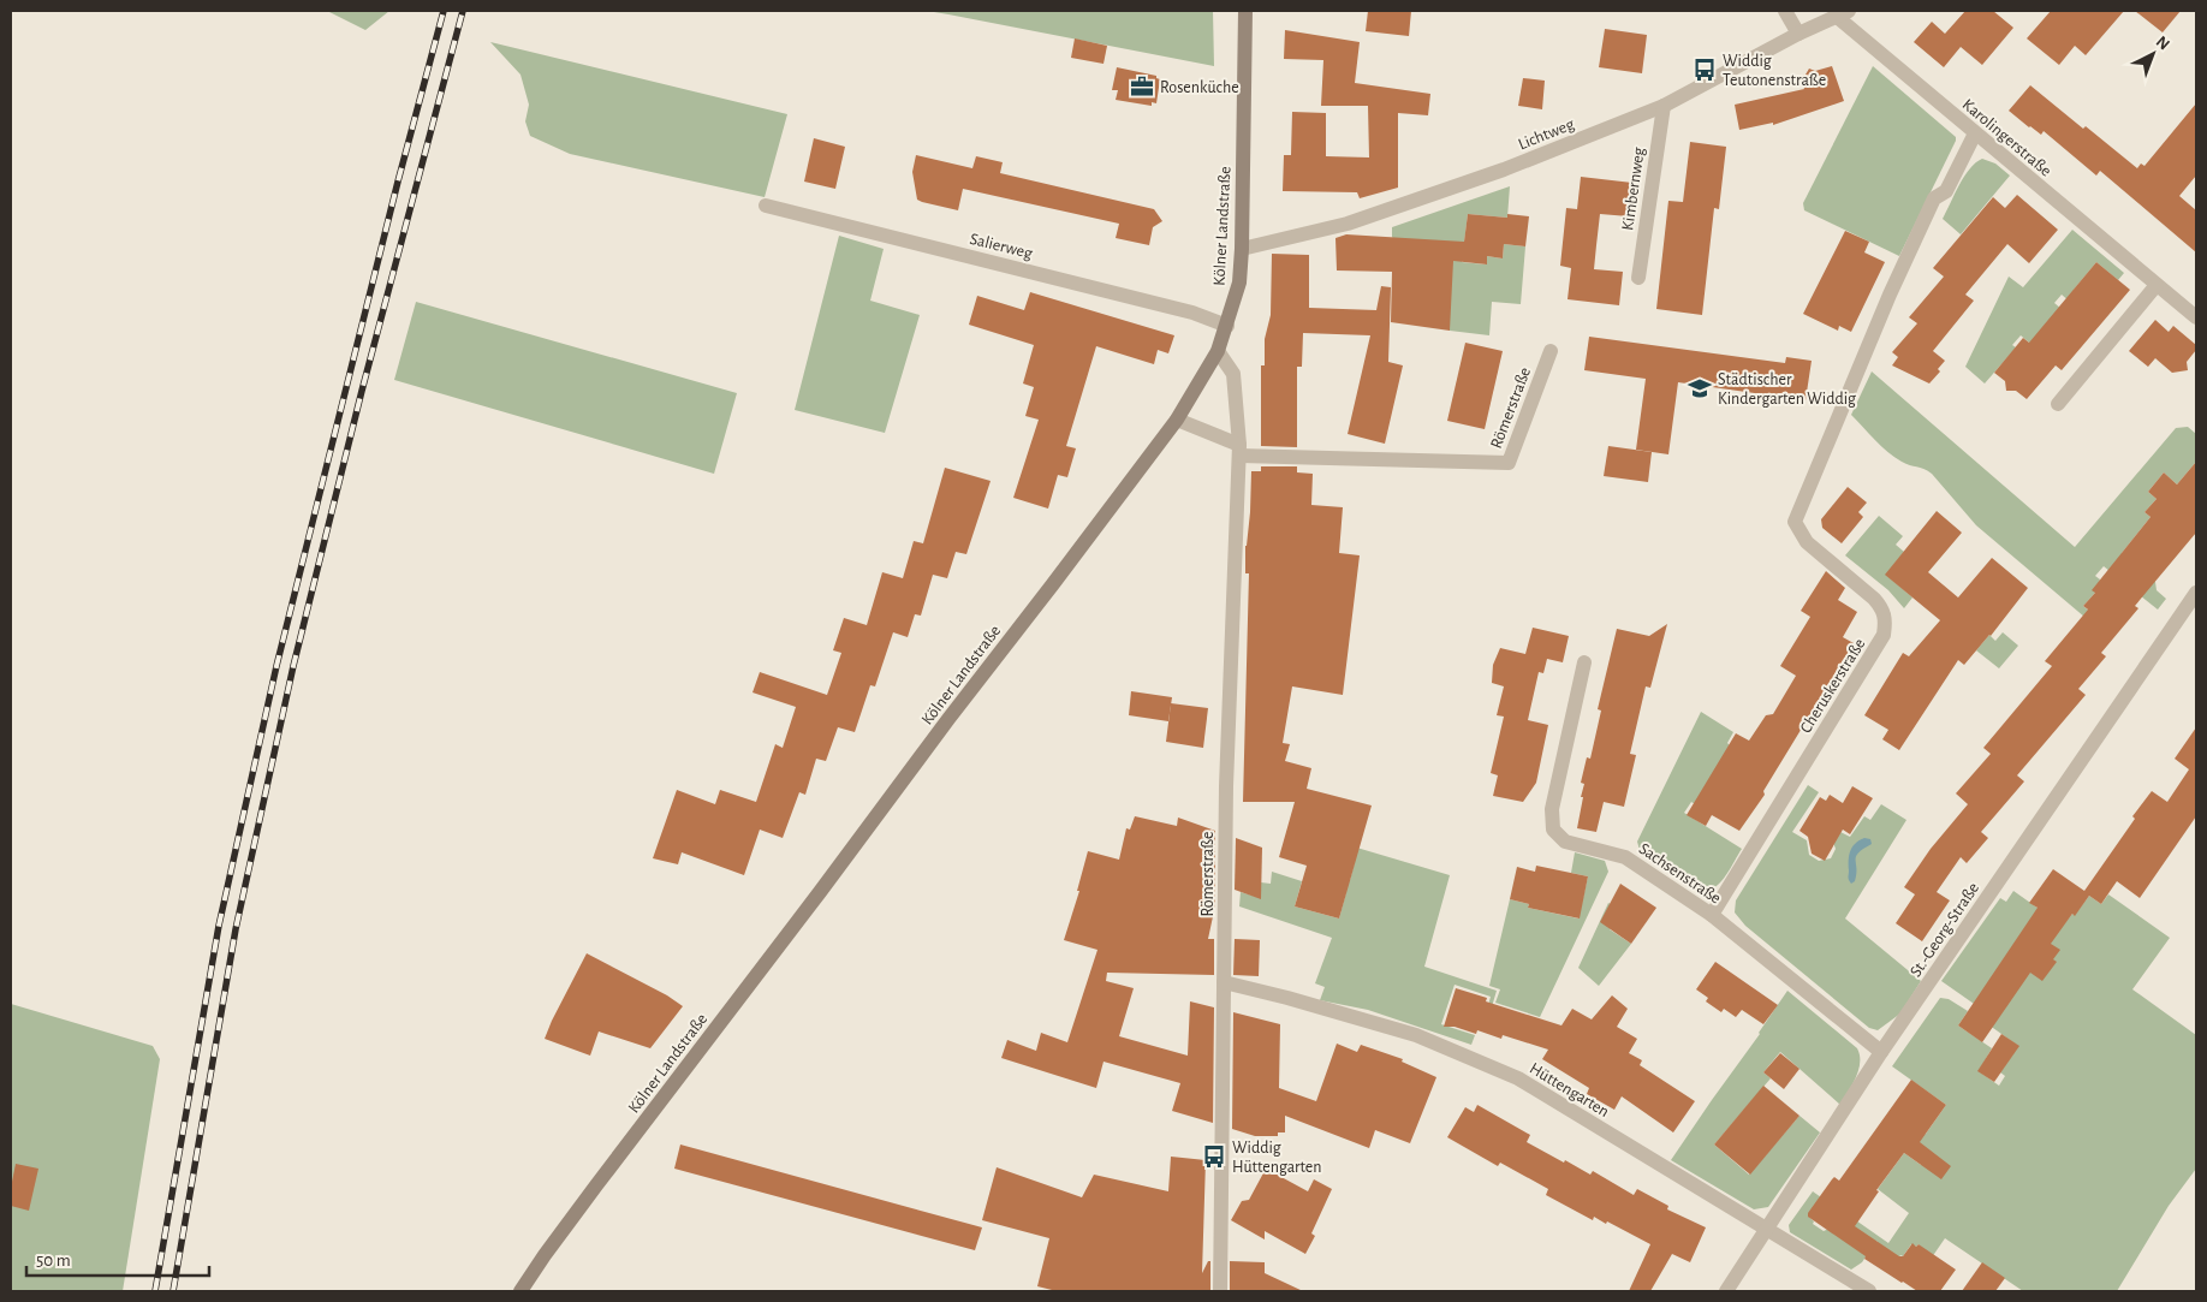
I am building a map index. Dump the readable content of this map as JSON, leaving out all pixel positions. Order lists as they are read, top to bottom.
{
  "streets": {
    "main road": ["Kölner Landstraße"],
    "street": [
      "Lichtweg",
      "Karolingerstraße",
      "Kimbernweg",
      "Salierweg",
      "Römerstraße",
      "Cheruskerstraße",
      "Sachsenstraße",
      "St.-Georg-Straße",
      "Hüttengarten"
    ]
  },
  "crossings": [
    ["Lichtweg", "Karolingerstraße"],
    ["Lichtweg", "Kimbernweg"],
    ["Lichtweg", "Kölner Landstraße"],
    ["Karolingerstraße", "Cheruskerstraße"],
    ["Kölner Landstraße", "Salierweg"],
    ["Kölner Landstraße", "Römerstraße"],
    ["Römerstraße", "Hüttengarten"],
    ["Cheruskerstraße", "Sachsenstraße"],
    ["Sachsenstraße", "St.-Georg-Straße"],
    ["St.-Georg-Straße", "Hüttengarten"]
  ],
  "places": {
    "bus stop": ["Widdig Teutonenstraße", "Widdig Hüttengarten"],
    "office": ["Rosenküche"],
    "school or university": ["Städtischer Kindergarten Widdig"]
  },
  "scale_bar": "50 m",
  "north": "top right"
}
